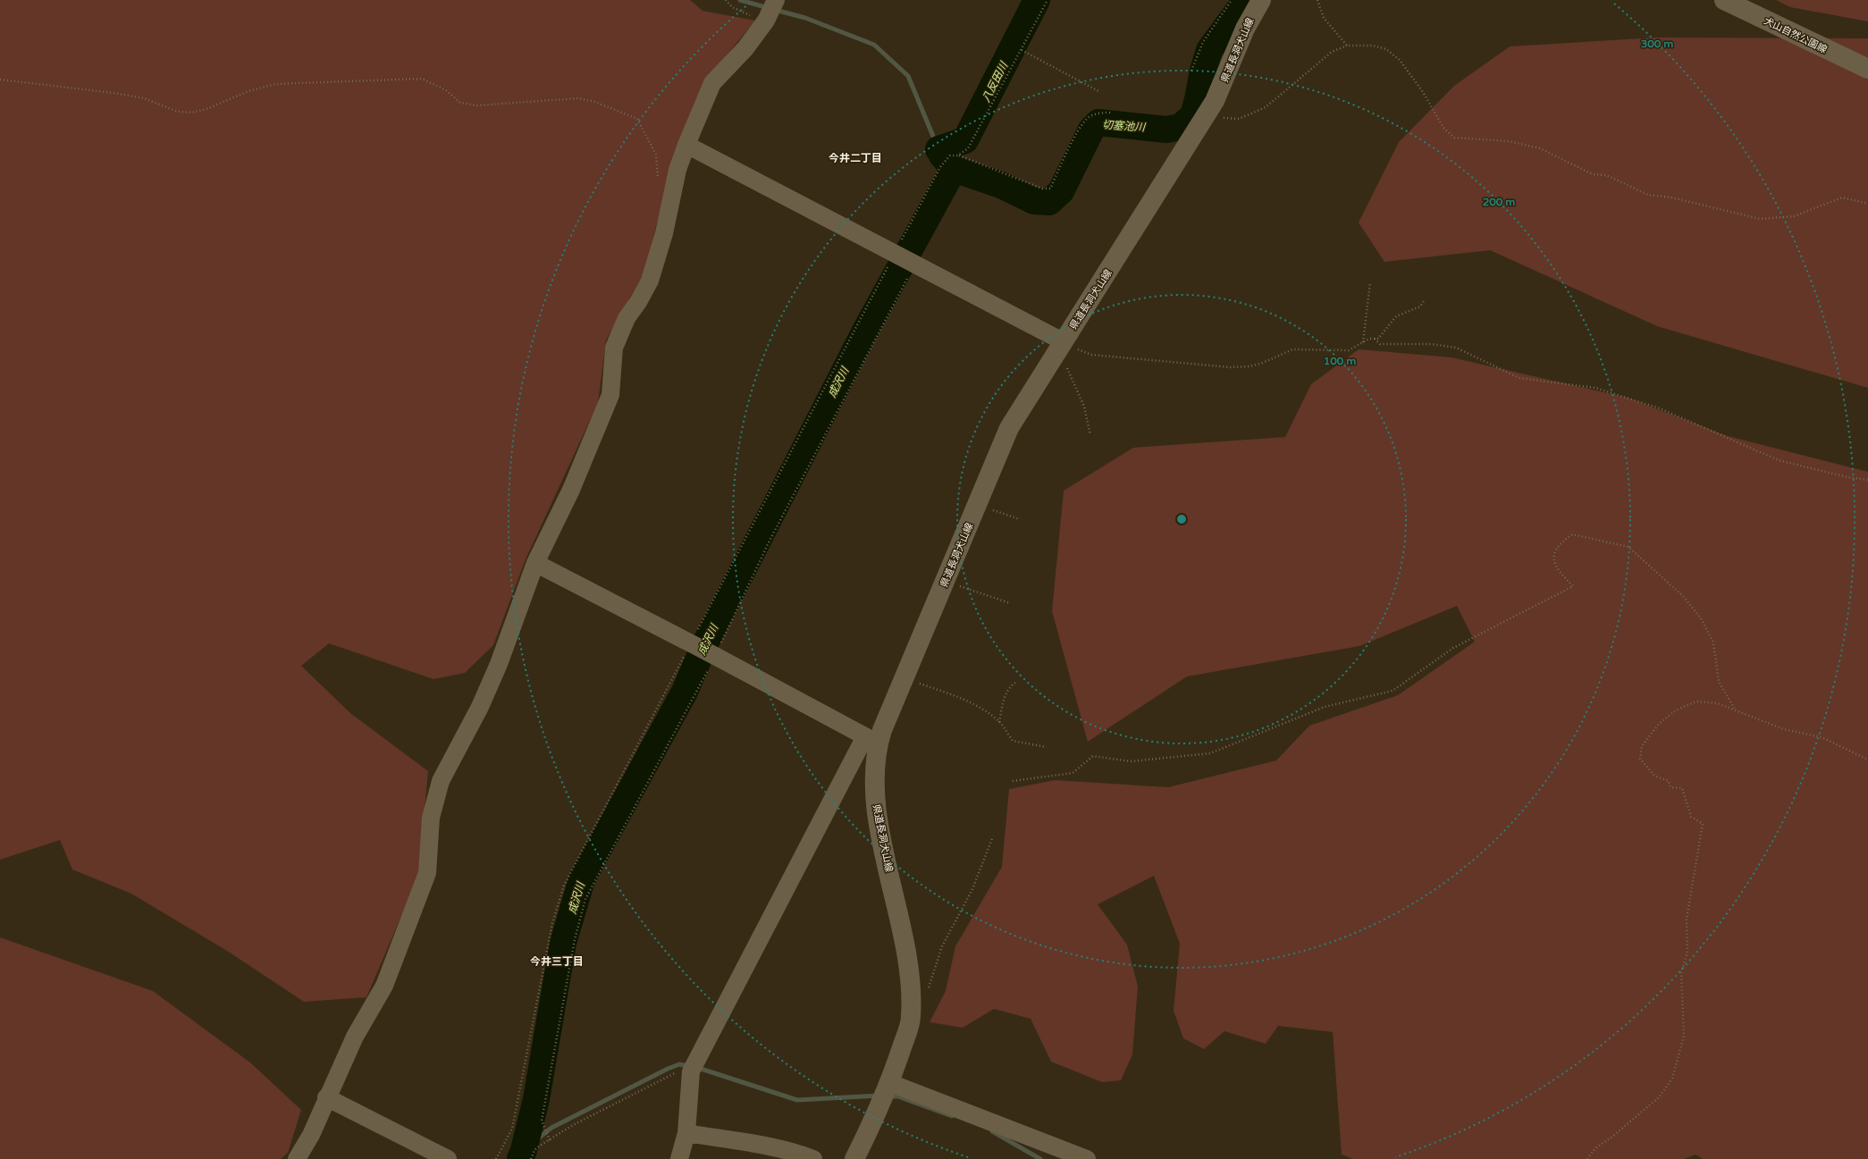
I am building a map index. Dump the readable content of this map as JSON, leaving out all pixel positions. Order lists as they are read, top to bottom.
{
  "streets": {
    "main road": ["犬山自然公園線", "県道長洞犬山線"]
  },
  "districts": ["今井二丁目", "今井三丁目"],
  "water": ["八反田川", "切塞池川", "成沢川"],
  "rings": ["300 m", "200 m", "100 m"]
}
